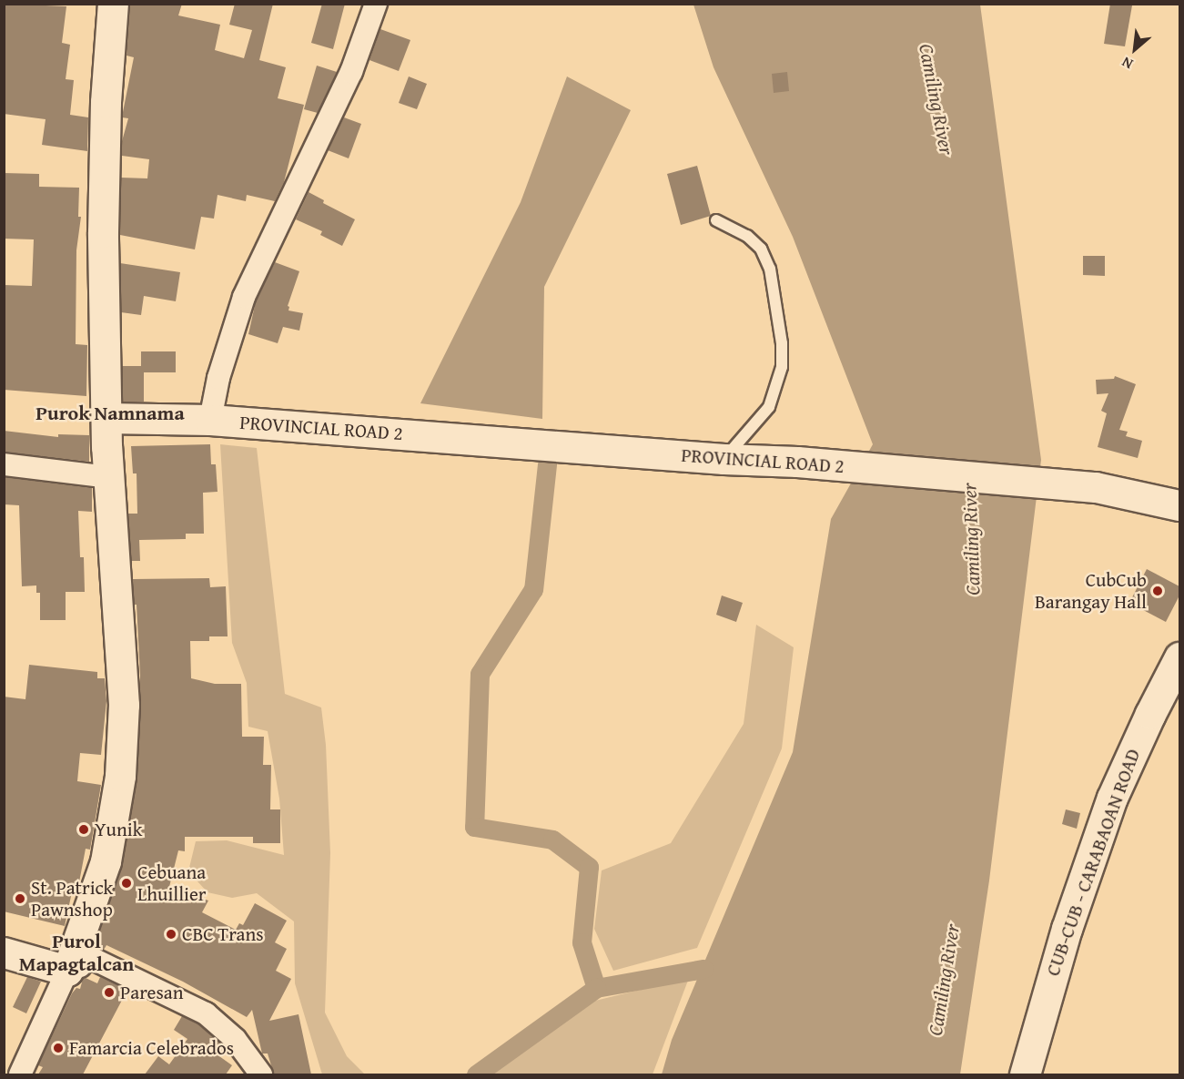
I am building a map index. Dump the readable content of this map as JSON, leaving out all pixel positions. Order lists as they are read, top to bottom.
{
  "streets": {
    "street": ["PROVINCIAL ROAD 2", "CUB-CUB - CARABAOAN ROAD"]
  },
  "districts": ["Purok Namnama", "Purol Mapagtalcan"],
  "water": ["Camiling River"],
  "places": [
    "CubCub Barangay Hall",
    "Yunik",
    "Cebuana Lhuillier",
    "St. Patrick Pawnshop",
    "CBC Trans",
    "Paresan",
    "Famarcia Celebrados"
  ],
  "north": "bottom left"
}
